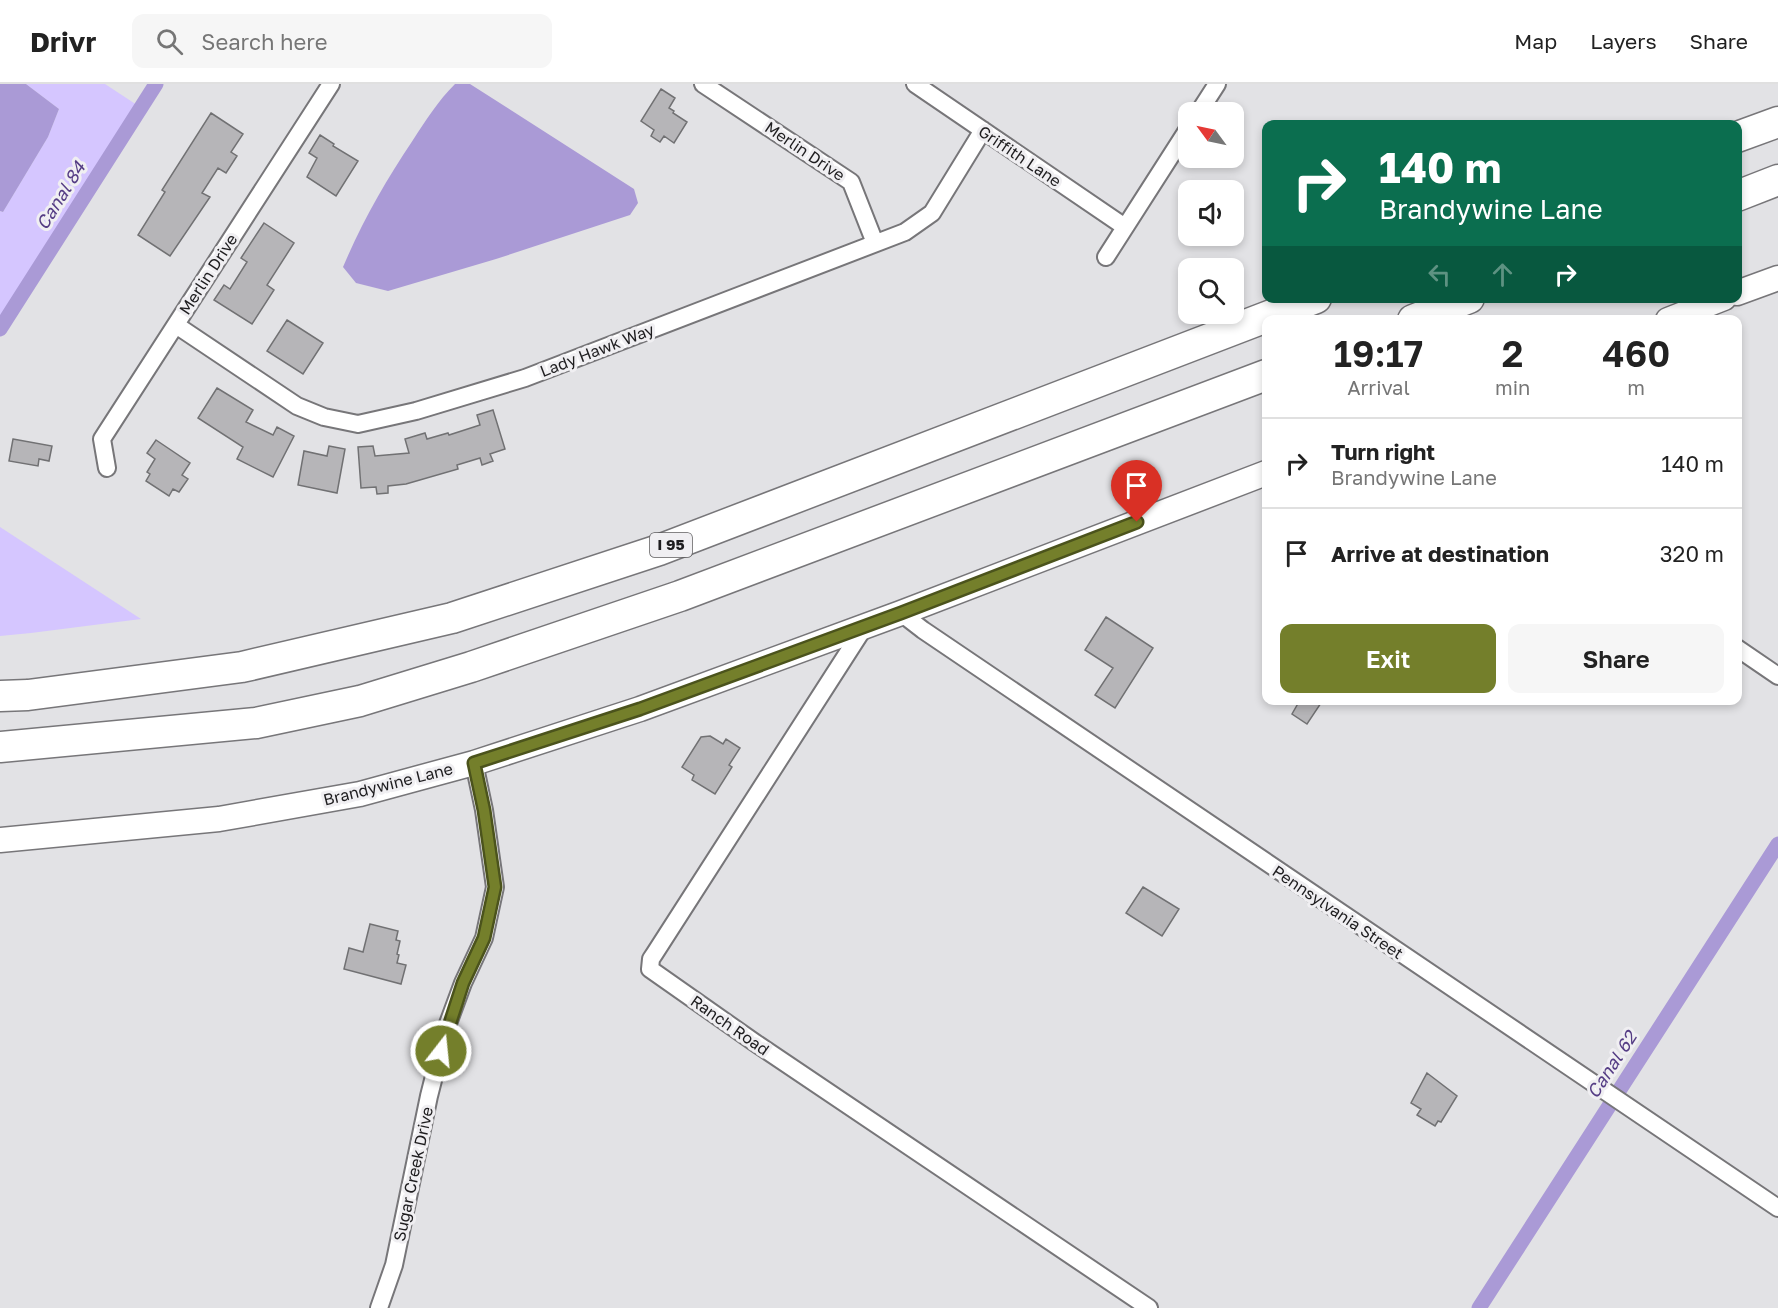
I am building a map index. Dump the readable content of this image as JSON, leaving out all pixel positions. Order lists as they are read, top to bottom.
{
  "streets": {
    "highway": ["I 95"],
    "street": [
      "Merlin Drive",
      "Griffith Lane",
      "Lady Hawk Way",
      "Brandywine Lane",
      "Pennsylvania Street",
      "Ranch Road",
      "Sugar Creek Drive"
    ]
  },
  "crossings": [
    ["Merlin Drive", "Lady Hawk Way"],
    ["Griffith Lane", "Lady Hawk Way"],
    ["Brandywine Lane", "Pennsylvania Street"],
    ["Brandywine Lane", "Ranch Road"],
    ["Brandywine Lane", "Sugar Creek Drive"]
  ],
  "water": ["Canal 84", "Canal 62"],
  "north": "top left",
  "page": {
    "header": "Drivr",
    "search": "Search here",
    "nav": ["Map", "Layers", "Share"],
    "turn": ["140 m", "Brandywine Lane"],
    "eta": [
      "19:17",
      "Arrival",
      "2",
      "min",
      "460",
      "m"
    ],
    "list": [
      {
        "name": "Turn right",
        "note": "Brandywine Lane",
        "value": "140 m"
      },
      {
        "name": "Arrive at destination",
        "value": "320 m"
      }
    ],
    "buttons": ["Exit", "Share"]
  }
}
